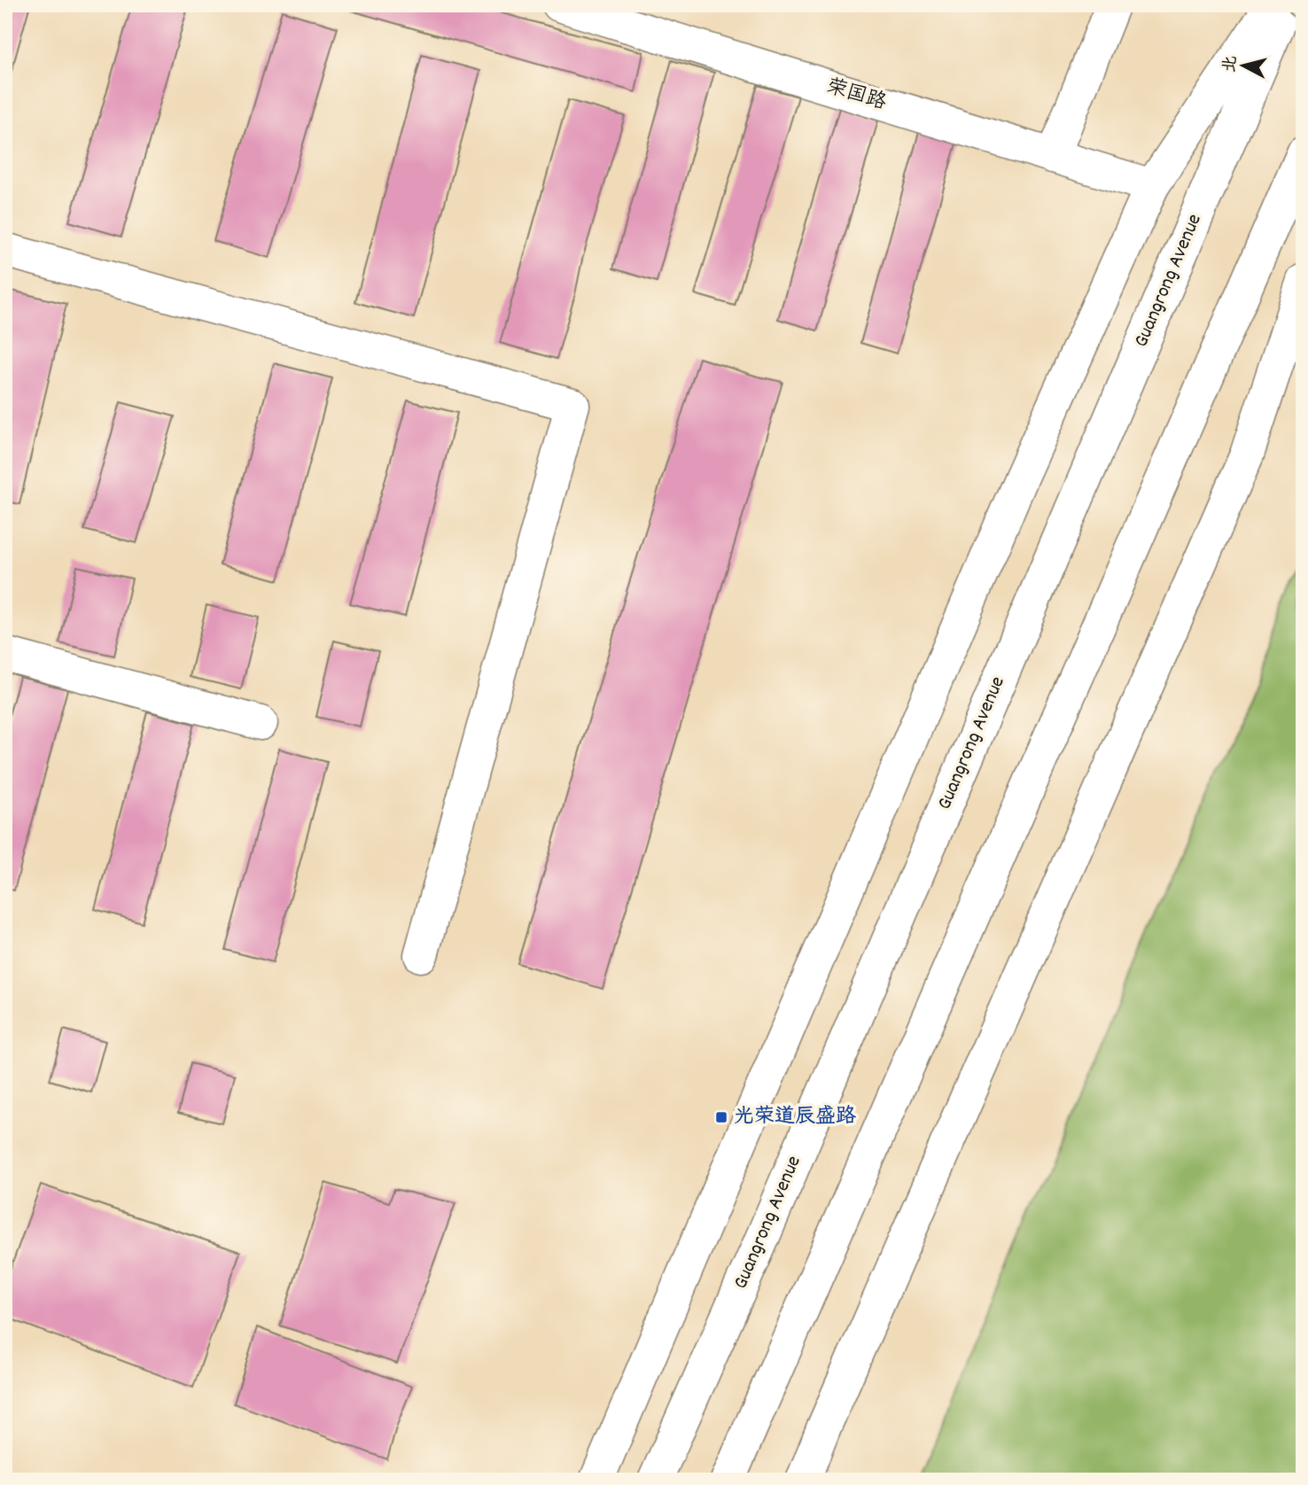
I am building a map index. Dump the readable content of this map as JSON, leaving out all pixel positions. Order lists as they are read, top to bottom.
{
  "streets": {
    "main road": ["荣国路", "Guangrong Avenue"]
  },
  "places": {
    "transit": ["光荣道辰盛路"]
  },
  "north": "left"
}
